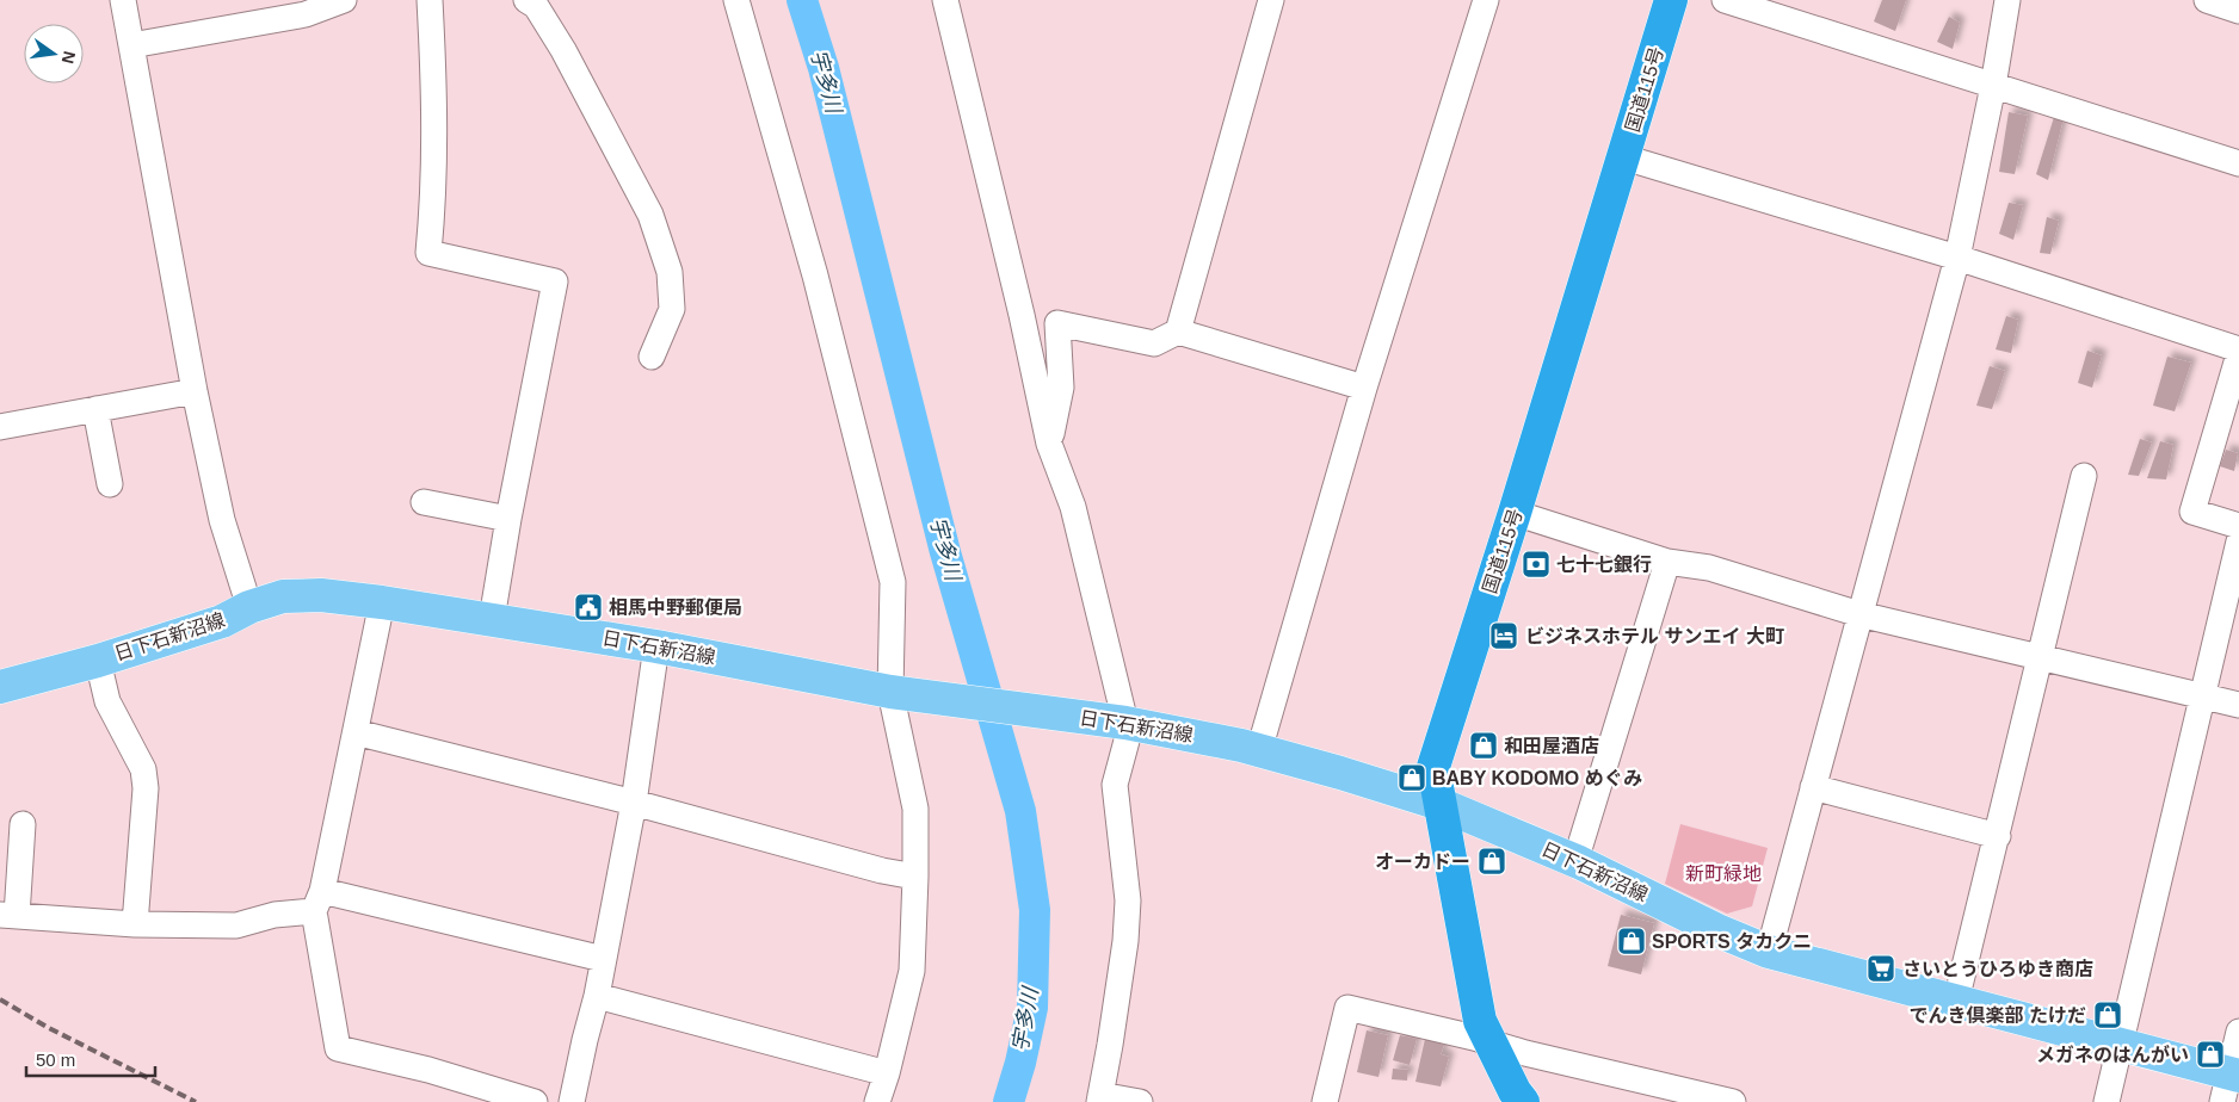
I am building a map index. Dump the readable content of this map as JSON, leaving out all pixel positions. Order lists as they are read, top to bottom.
{
  "streets": {
    "highway": ["国道115号"],
    "main road": ["日下石新沼線"]
  },
  "crossings": [
    ["国道115号", "日下石新沼線"]
  ],
  "water": ["宇多川"],
  "parks": ["新町緑地"],
  "places": {
    "bank": ["七十七銀行"],
    "public building": ["相馬中野郵便局"],
    "hotel": ["ビジネスホテル サンエイ 大町"],
    "shop": [
      "和田屋酒店",
      "BABY KODOMO めぐみ",
      "オーカドー",
      "SPORTS タカクニ",
      "でんき倶楽部 たけだ",
      "メガネのはんがい"
    ],
    "supermarket": ["さいとうひろゆき商店"]
  },
  "scale_bar": "50 m",
  "north": "right"
}
